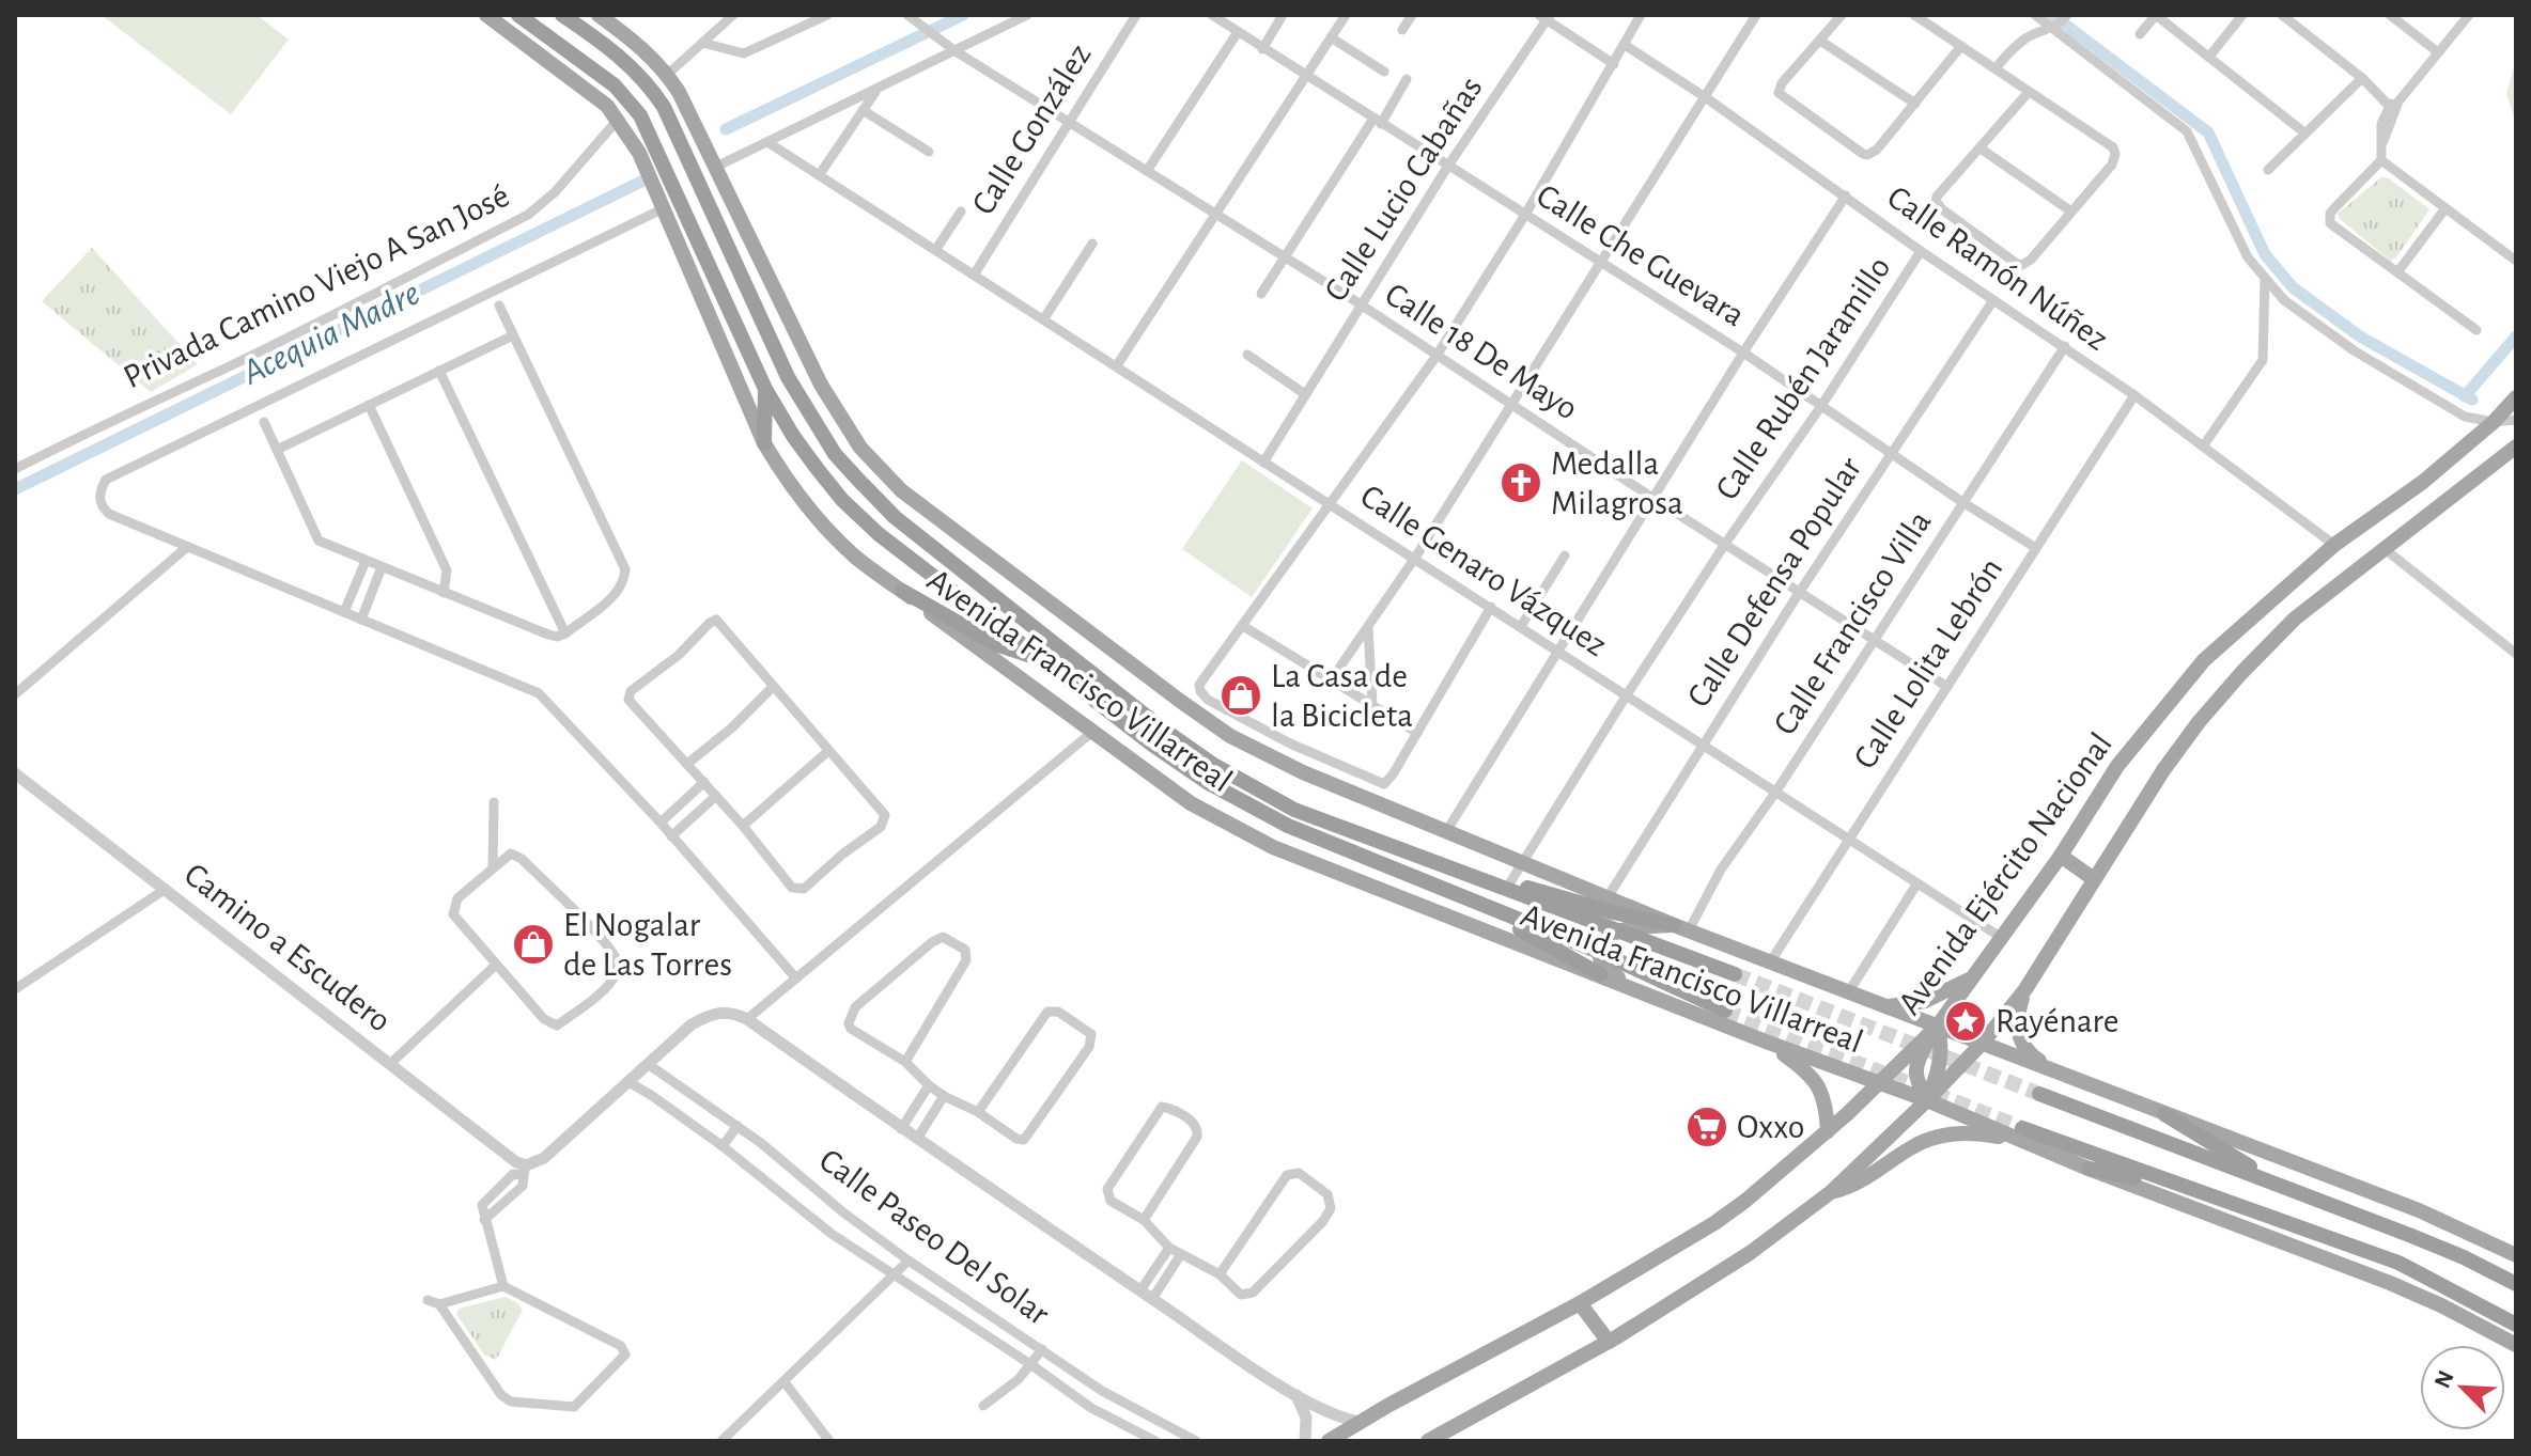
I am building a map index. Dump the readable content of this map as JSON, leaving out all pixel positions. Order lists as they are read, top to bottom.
{
  "streets": {
    "highway": ["Avenida Francisco Villarreal"],
    "main road": ["Avenida Ejército Nacional"],
    "street": [
      "Calle González",
      "Calle Lucio Cabañas",
      "Calle Che Guevara",
      "Calle Ramón Núñez",
      "Privada Camino Viejo A San José",
      "Calle 18 De Mayo",
      "Calle Rubén Jaramillo",
      "Calle Genaro Vázquez",
      "Calle Defensa Popular",
      "Calle Francisco Villa",
      "Calle Lolita Lebrón",
      "Camino a Escudero",
      "Calle Paseo Del Solar"
    ]
  },
  "crossings": [
    ["Calle González", "Calle 18 De Mayo"],
    ["Calle González", "Calle Genaro Vázquez"],
    ["Calle Lucio Cabañas", "Calle Che Guevara"],
    ["Calle Lucio Cabañas", "Calle 18 De Mayo"],
    ["Calle Lucio Cabañas", "Calle Genaro Vázquez"],
    ["Calle Che Guevara", "Calle Rubén Jaramillo"],
    ["Calle Che Guevara", "Calle Defensa Popular"],
    ["Calle Che Guevara", "Calle Francisco Villa"],
    ["Calle Che Guevara", "Calle Lolita Lebrón"],
    ["Calle Ramón Núñez", "Calle Rubén Jaramillo"],
    ["Calle Ramón Núñez", "Calle Defensa Popular"],
    ["Calle Ramón Núñez", "Calle Francisco Villa"],
    ["Calle Ramón Núñez", "Calle Lolita Lebrón"],
    ["Calle Ramón Núñez", "Avenida Ejército Nacional"],
    ["Privada Camino Viejo A San José", "Avenida Francisco Villarreal"],
    ["Calle 18 De Mayo", "Calle Rubén Jaramillo"],
    ["Calle 18 De Mayo", "Calle Defensa Popular"],
    ["Calle 18 De Mayo", "Calle Francisco Villa"],
    ["Calle 18 De Mayo", "Calle Lolita Lebrón"],
    ["Calle Rubén Jaramillo", "Calle Genaro Vázquez"],
    ["Calle Rubén Jaramillo", "Avenida Francisco Villarreal"],
    ["Calle Genaro Vázquez", "Calle Defensa Popular"],
    ["Calle Genaro Vázquez", "Calle Francisco Villa"],
    ["Calle Genaro Vázquez", "Calle Lolita Lebrón"],
    ["Calle Genaro Vázquez", "Avenida Ejército Nacional"],
    ["Calle Defensa Popular", "Avenida Francisco Villarreal"],
    ["Calle Francisco Villa", "Avenida Francisco Villarreal"],
    ["Calle Lolita Lebrón", "Avenida Francisco Villarreal"],
    ["Avenida Francisco Villarreal", "Avenida Ejército Nacional"]
  ],
  "water": ["Acequia Madre"],
  "places": {
    "church": ["Medalla Milagrosa"],
    "shop": ["La Casa de la Bicicleta", "El Nogalar de Las Torres"],
    "place": ["Rayénare"],
    "supermarket": ["Oxxo"]
  },
  "north": "top left"
}
